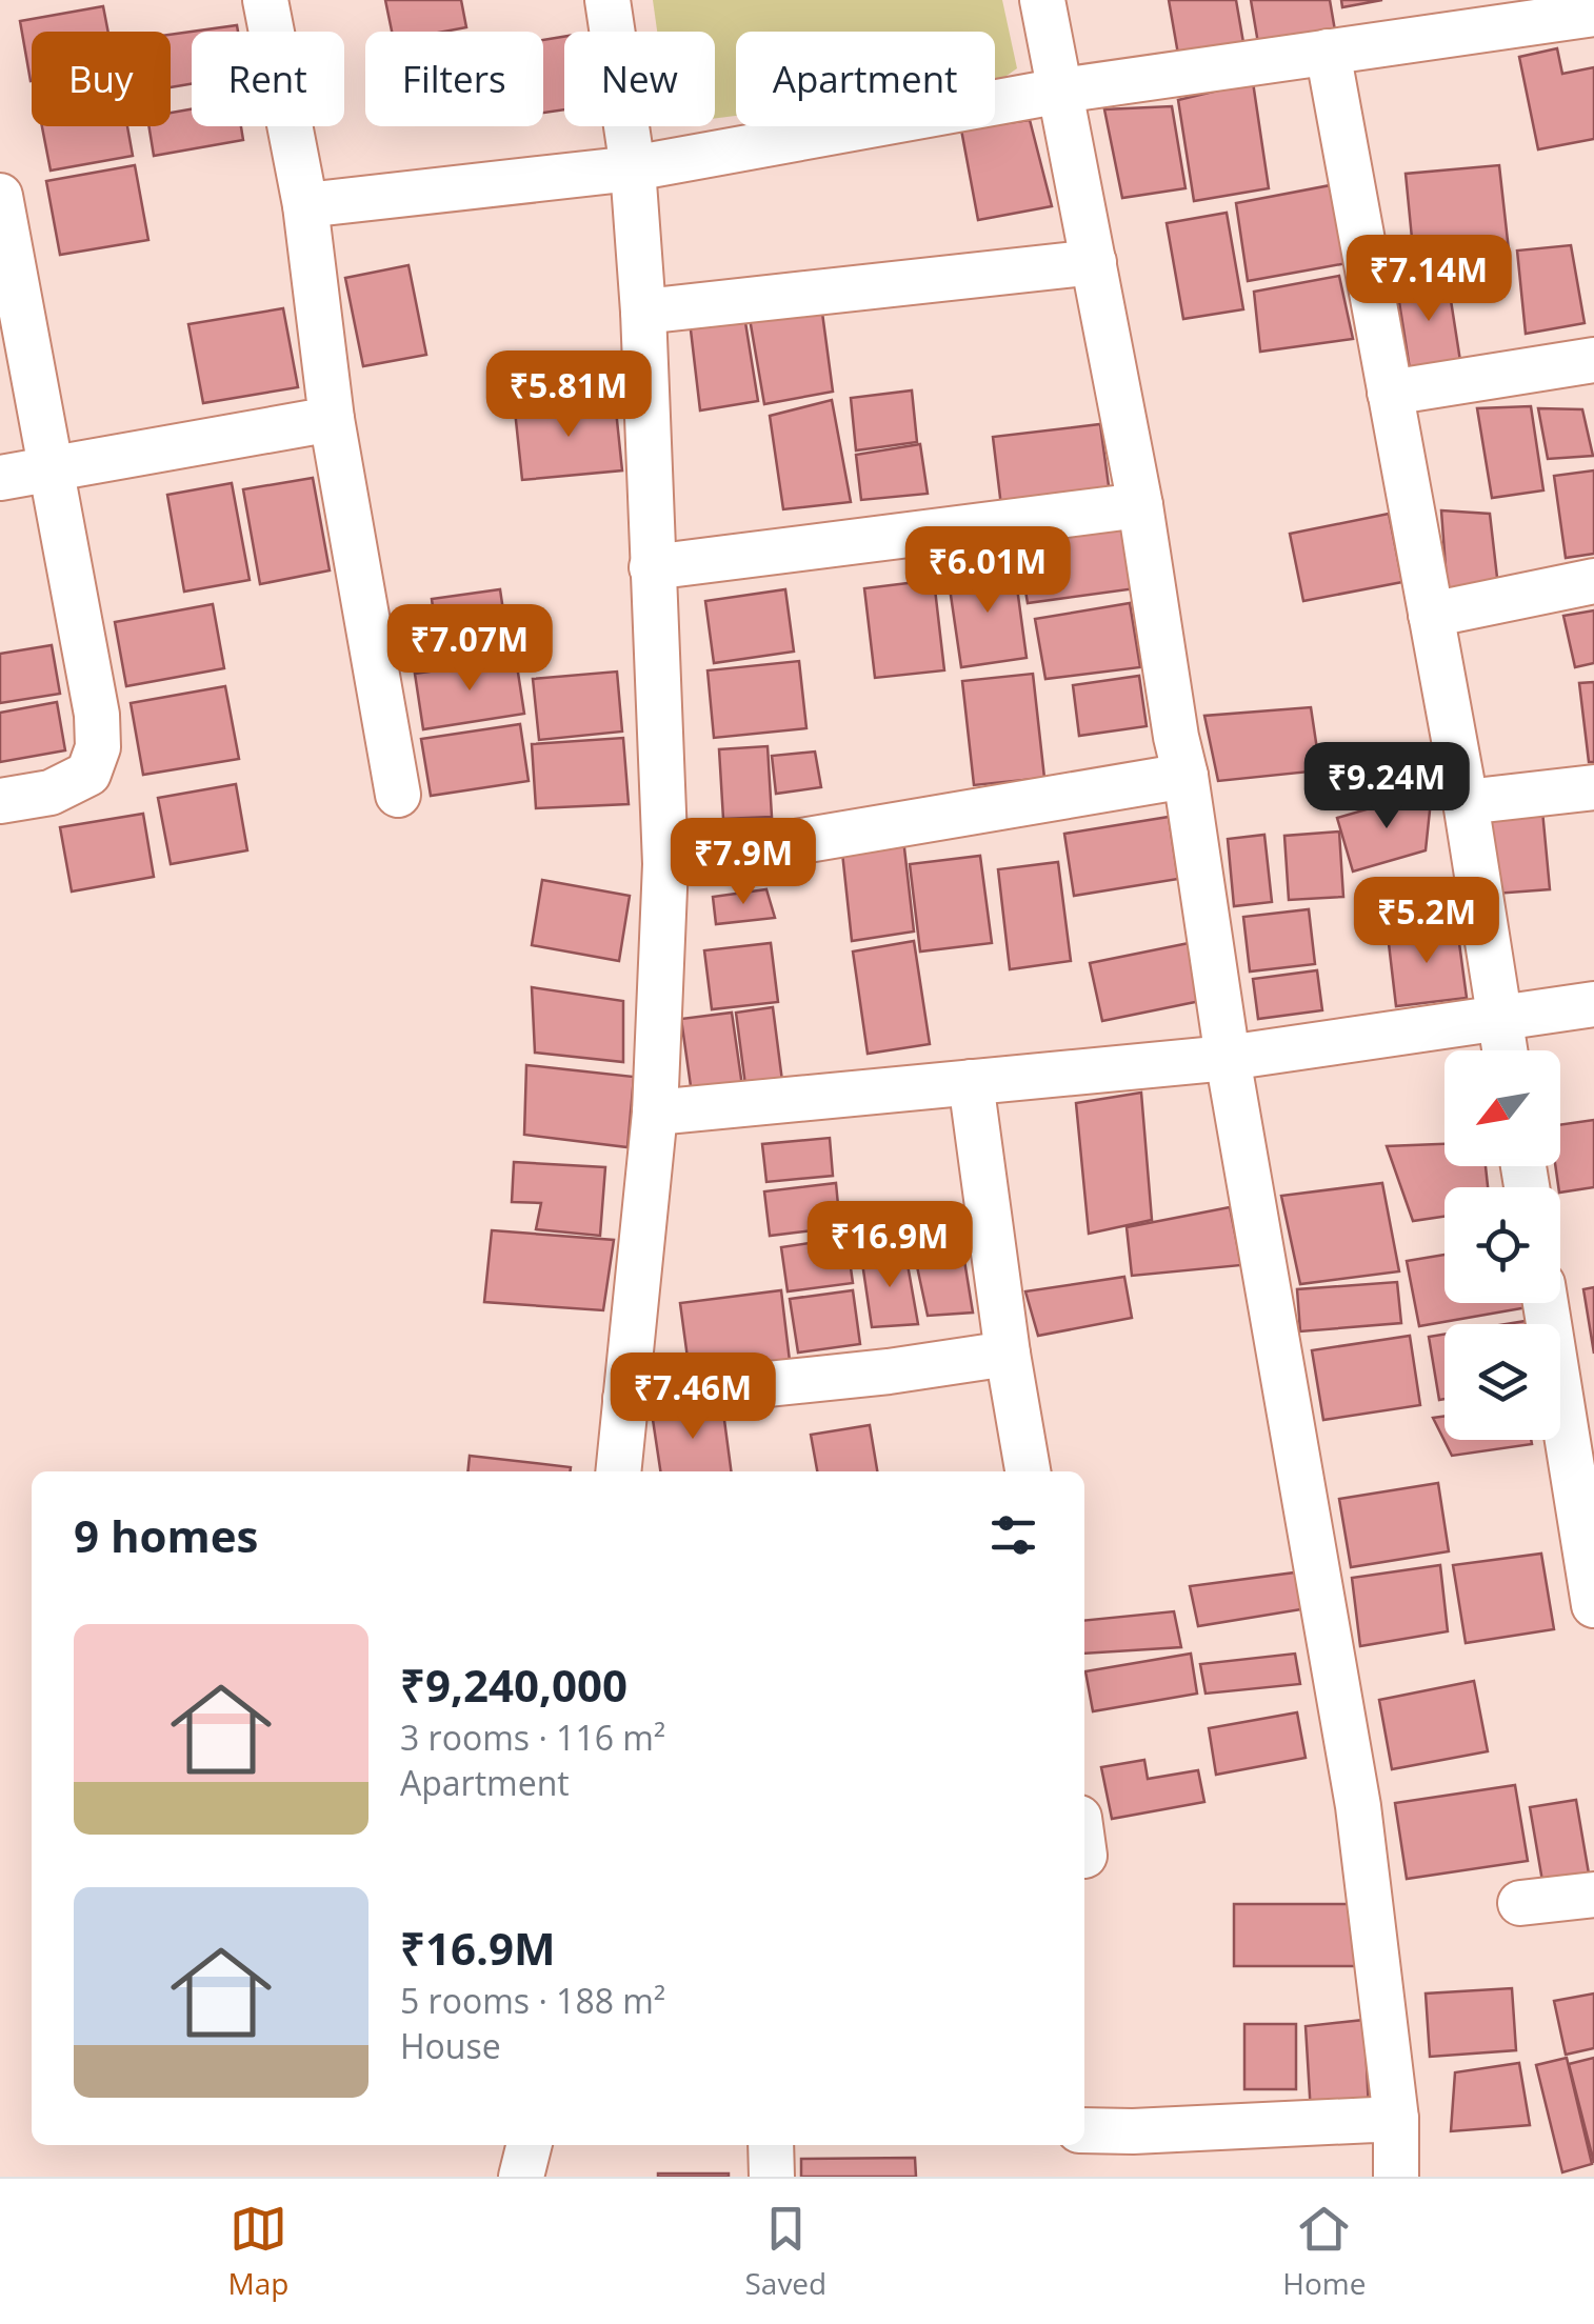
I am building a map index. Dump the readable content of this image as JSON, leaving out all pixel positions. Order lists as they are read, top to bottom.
{
  "north": "bottom left",
  "page": {
    "chip": [
      "Buy",
      "Rent",
      "Filters",
      "New",
      "Apartment"
    ],
    "price": [
      "₹7.14M",
      "₹5.81M",
      "₹6.01M",
      "₹7.07M",
      "₹9.24M",
      "₹7.9M",
      "₹5.2M",
      "₹16.9M",
      "₹7.46M"
    ],
    "heading": "9 homes",
    "list": [
      {
        "name": "₹9,240,000",
        "note": "3 rooms · 116 m² · Apartment"
      },
      {
        "name": "₹16.9M",
        "note": "5 rooms · 188 m² · House"
      }
    ],
    "tabs": ["Map", "Saved", "Home"]
  }
}
